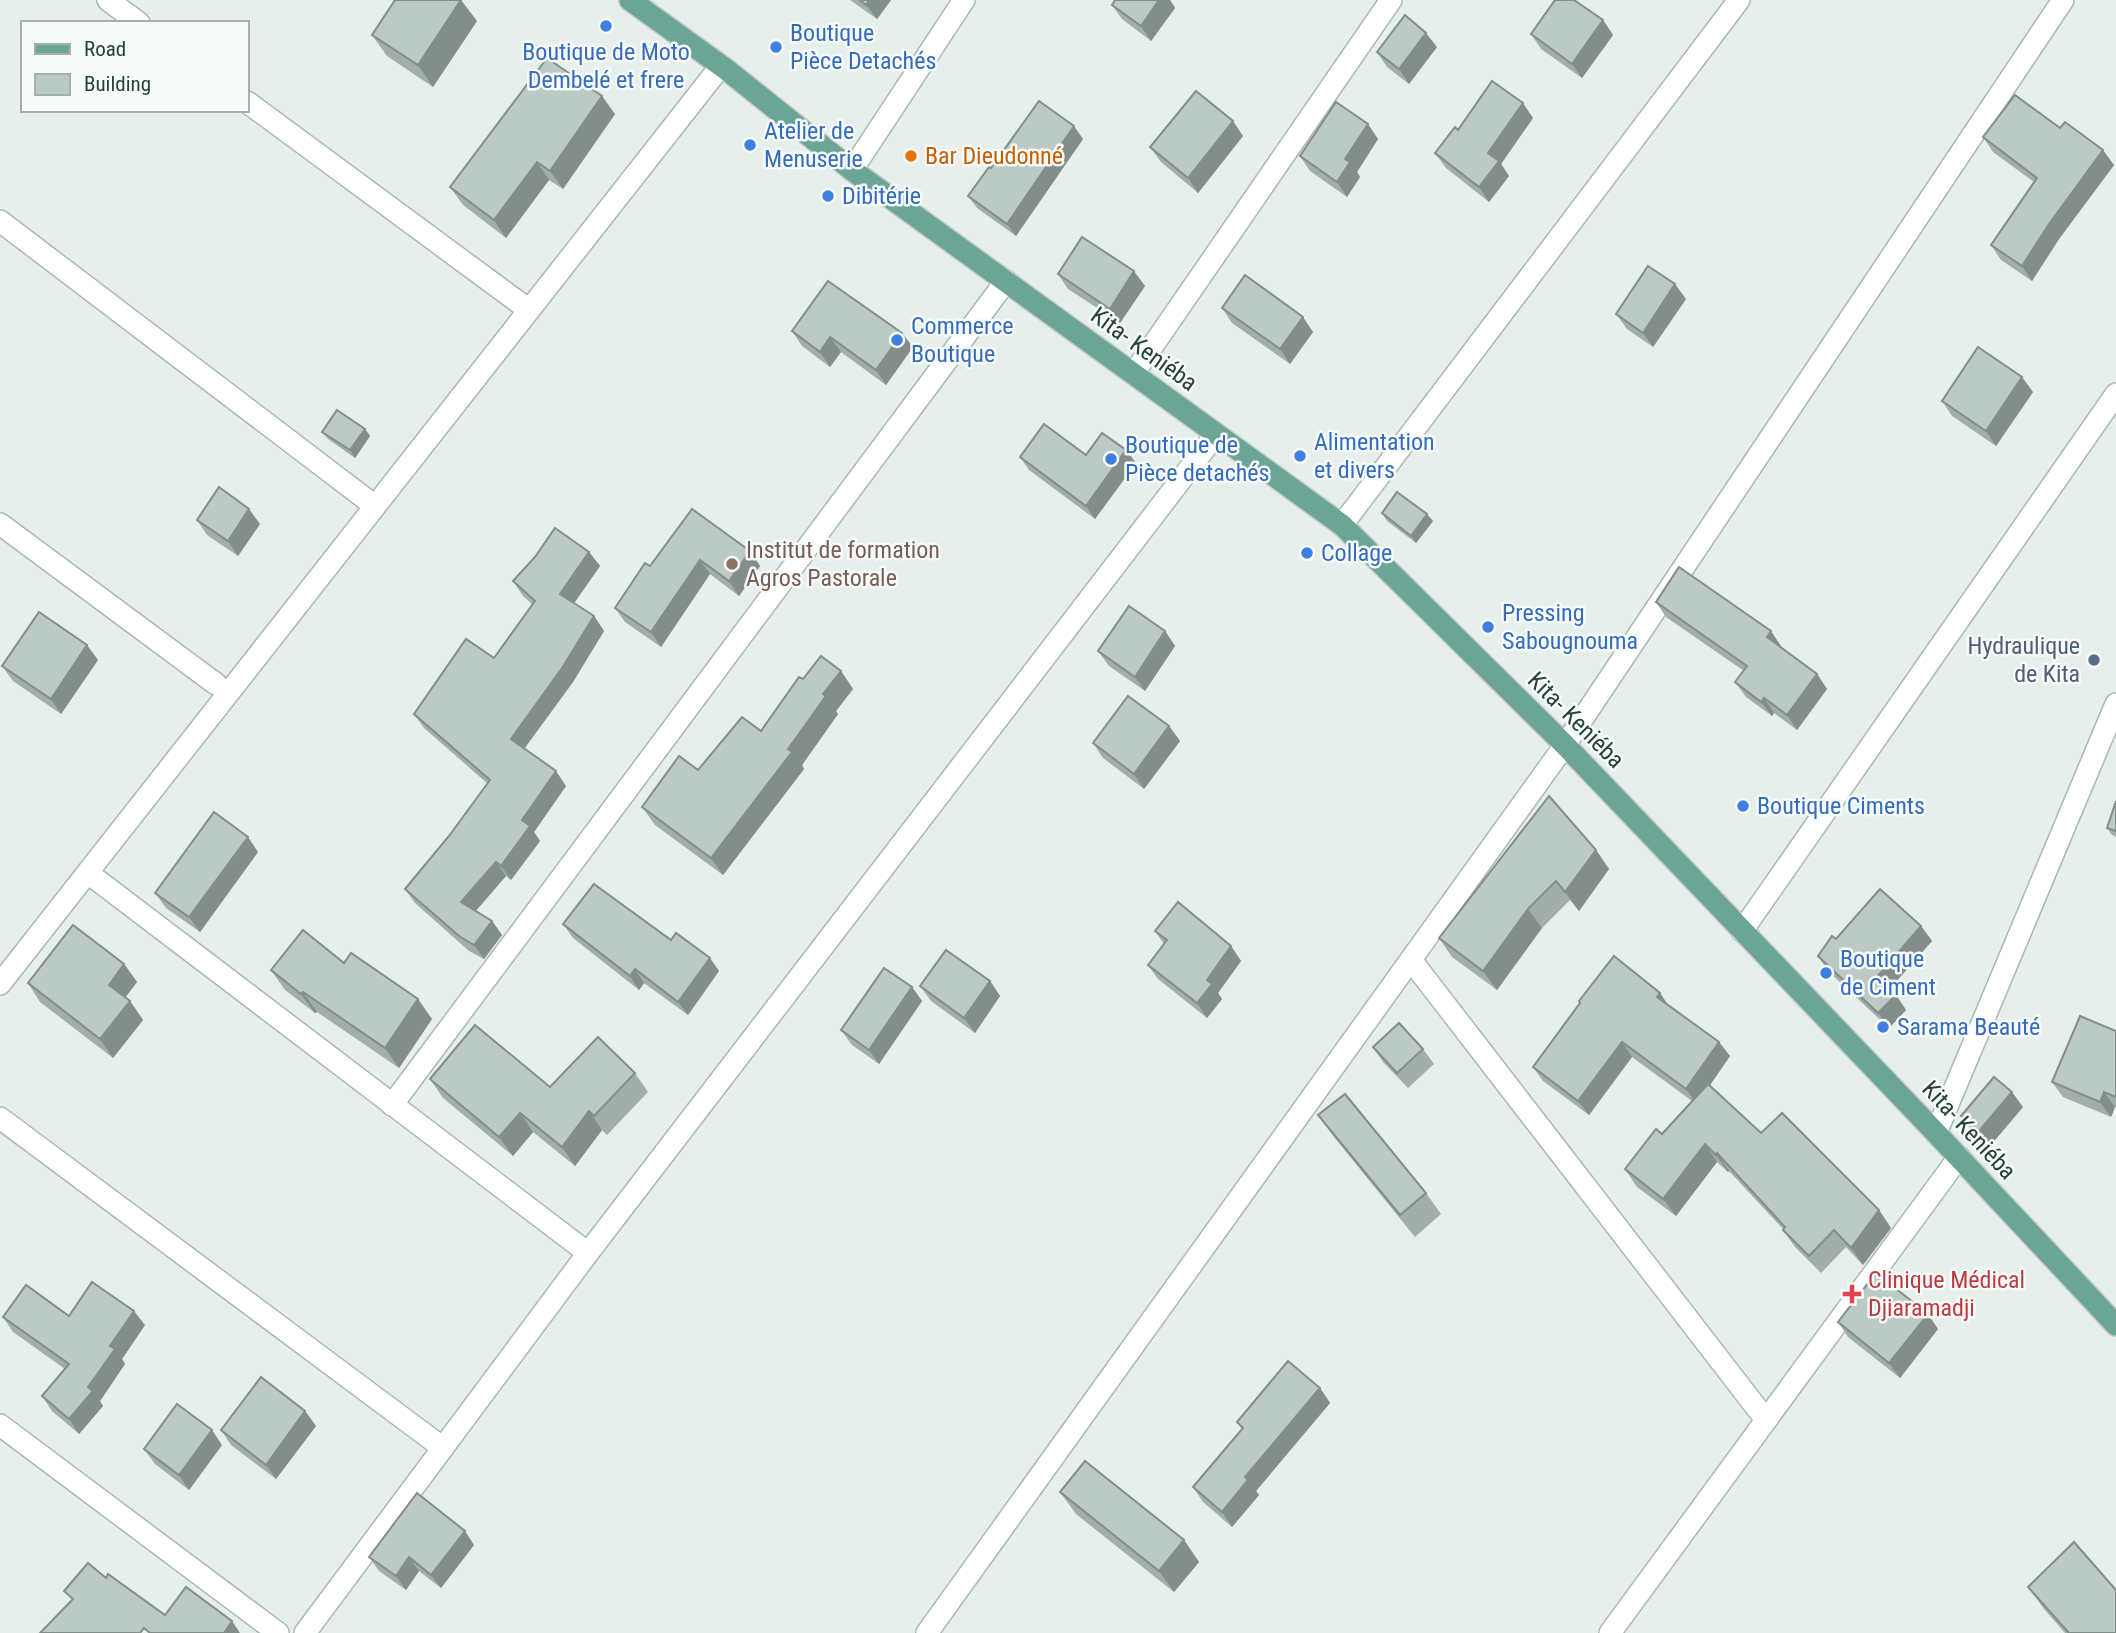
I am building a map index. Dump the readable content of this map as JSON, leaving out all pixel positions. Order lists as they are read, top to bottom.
{
  "streets": {
    "main road": ["Kita- Keniéba"]
  },
  "places": {
    "other": [
      "Boutique de Moto Dembelé et frere",
      "Boutique Pièce Detachés",
      "Atelier de Menuserie",
      "Bar Dieudonné",
      "Dibitérie",
      "Commerce Boutique",
      "Alimentation et divers",
      "Boutique de Pièce detachés",
      "Collage",
      "Institut de formation Agros Pastorale",
      "Pressing Sabougnouma",
      "Hydraulique de Kita",
      "Boutique Ciments",
      "Boutique de Ciment",
      "Sarama Beauté"
    ],
    "health": ["Clinique Médical Djiaramadji"]
  },
  "legend": ["Road", "Building"]
}
